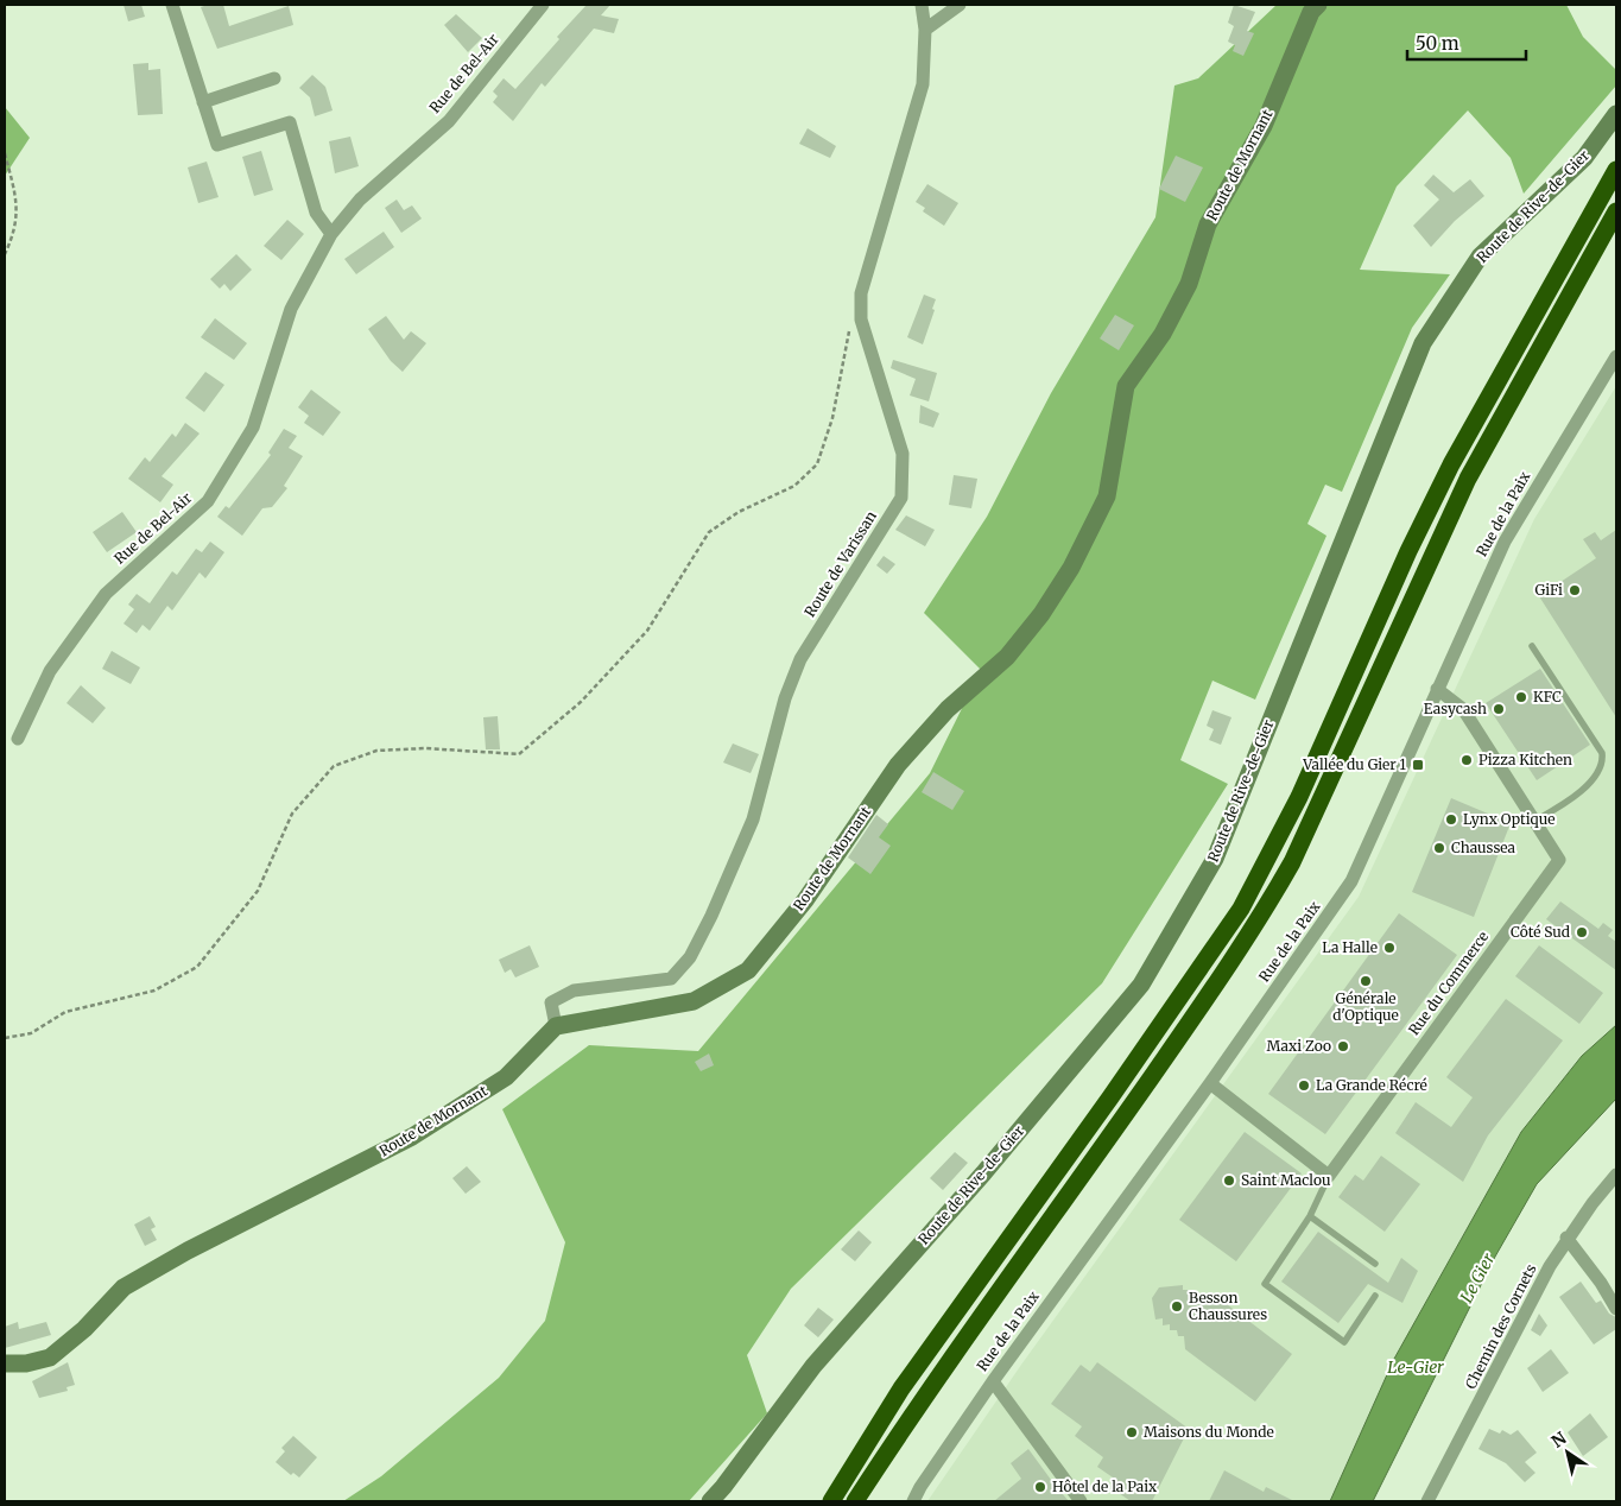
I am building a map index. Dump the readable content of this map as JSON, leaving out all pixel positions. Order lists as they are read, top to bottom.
{
  "streets": {
    "main road": ["Route de Mornant", "Route de Rive-de-Gier"],
    "street": [
      "Rue de Bel-Air",
      "Rue de la Paix",
      "Route de Varissan",
      "Rue du Commerce",
      "Chemin des Cornets"
    ]
  },
  "crossings": [
    ["Route de Mornant", "Route de Varissan"],
    ["Rue de la Paix", "Rue du Commerce"]
  ],
  "water": ["Le Gier", "Le-Gier"],
  "places": {
    "other": [
      "GiFi",
      "KFC",
      "Easycash",
      "Pizza Kitchen",
      "Lynx Optique",
      "Chaussea",
      "Côté Sud",
      "La Halle",
      "Générale d'Optique",
      "Maxi Zoo",
      "La Grande Récré",
      "Saint Maclou",
      "Besson Chaussures",
      "Maisons du Monde",
      "Hôtel de la Paix"
    ],
    "transit": ["Vallée du Gier 1"]
  },
  "scale_bar": "50 m",
  "north": "top left"
}
